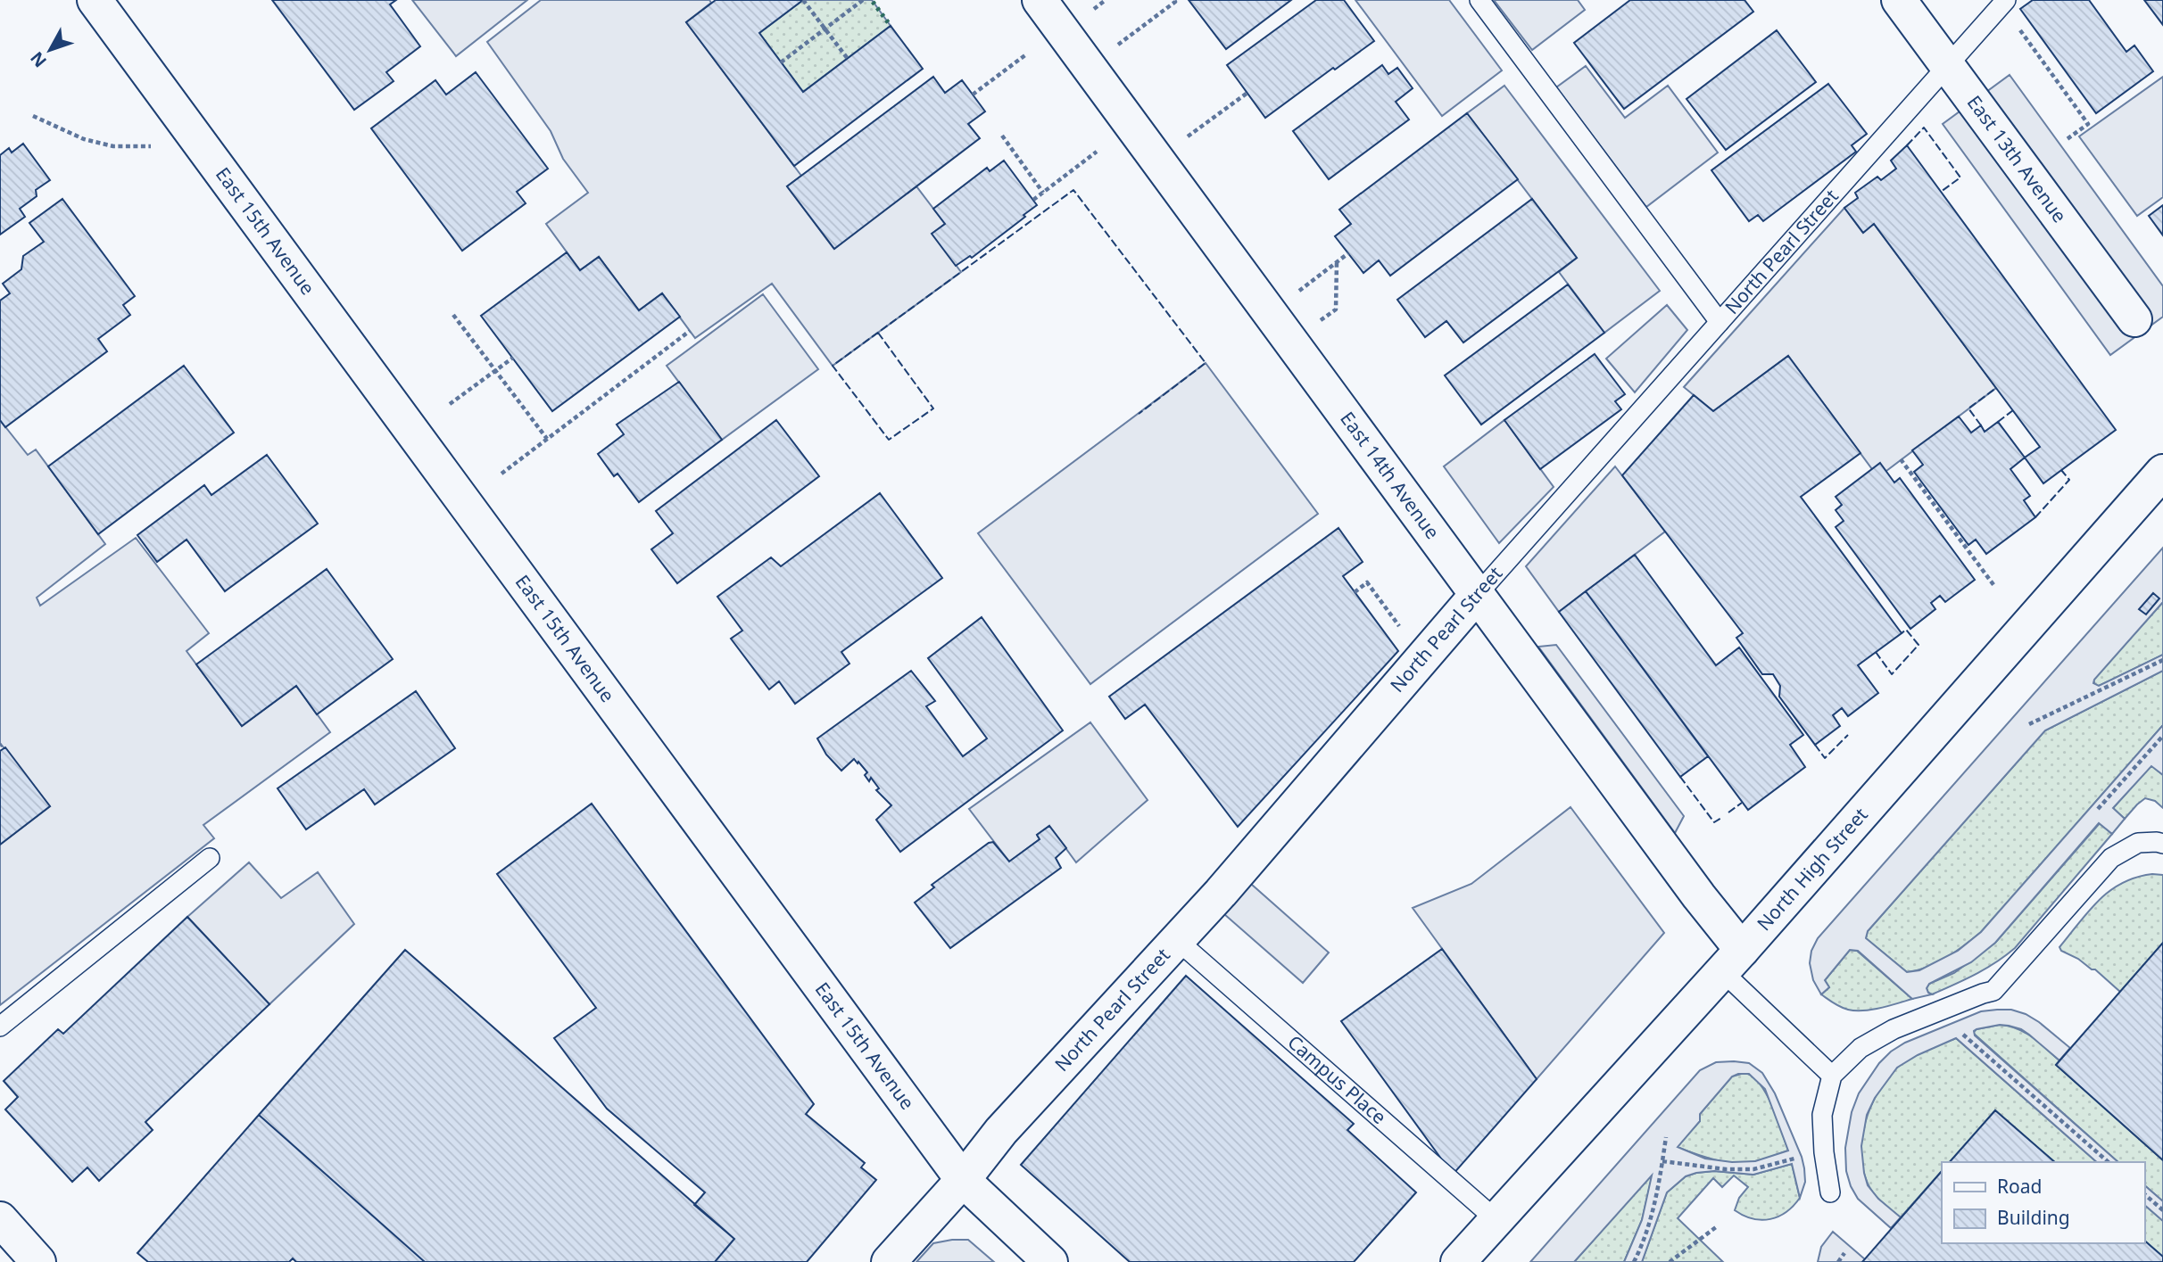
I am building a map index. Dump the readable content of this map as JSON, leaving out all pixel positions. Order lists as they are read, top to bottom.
{
  "streets": {
    "street": [
      "East 13th Avenue",
      "East 15th Avenue",
      "North Pearl Street",
      "East 14th Avenue",
      "North High Street"
    ],
    "lane": ["Campus Place"]
  },
  "crossings": [
    ["East 13th Avenue", "North Pearl Street"],
    ["East 15th Avenue", "North Pearl Street"],
    ["North Pearl Street", "East 14th Avenue"],
    ["North Pearl Street", "Campus Place"],
    ["East 14th Avenue", "North High Street"],
    ["North High Street", "Campus Place"]
  ],
  "legend": ["Road", "Building"],
  "north": "bottom left"
}
